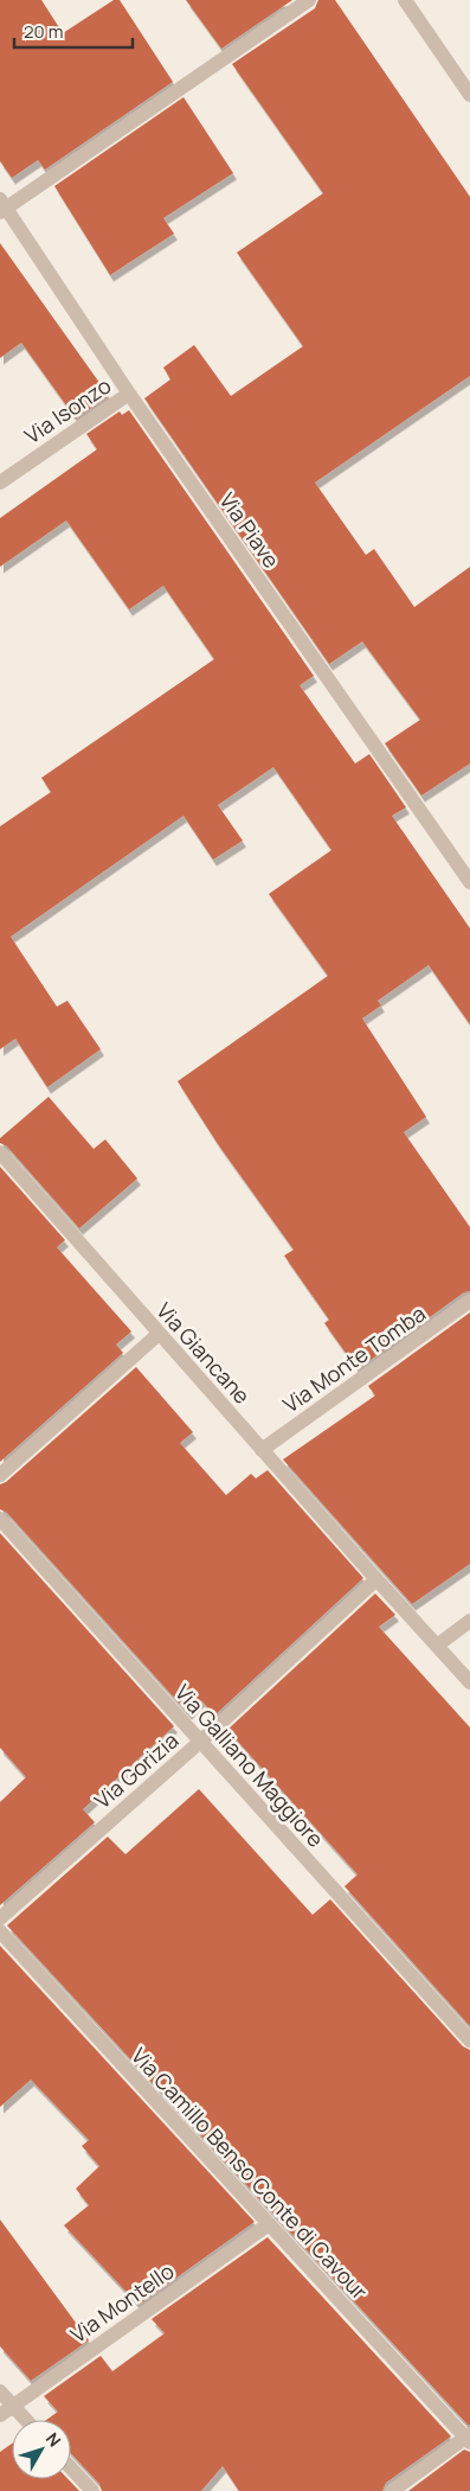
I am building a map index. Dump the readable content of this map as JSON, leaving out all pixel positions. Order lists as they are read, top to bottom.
{
  "streets": {
    "street": [
      "Via Isonzo",
      "Via Piave",
      "Via Giancane",
      "Via Monte Tomba",
      "Via Galliano Maggiore",
      "Via Gorizia",
      "Via Camillo Benso Conte di Cavour",
      "Via Montello"
    ]
  },
  "crossings": [
    ["Via Isonzo", "Via Piave"],
    ["Via Giancane", "Via Monte Tomba"],
    ["Via Giancane", "Via Gorizia"],
    ["Via Galliano Maggiore", "Via Gorizia"],
    ["Via Camillo Benso Conte di Cavour", "Via Montello"]
  ],
  "scale_bar": "20 m",
  "north": "top right"
}
